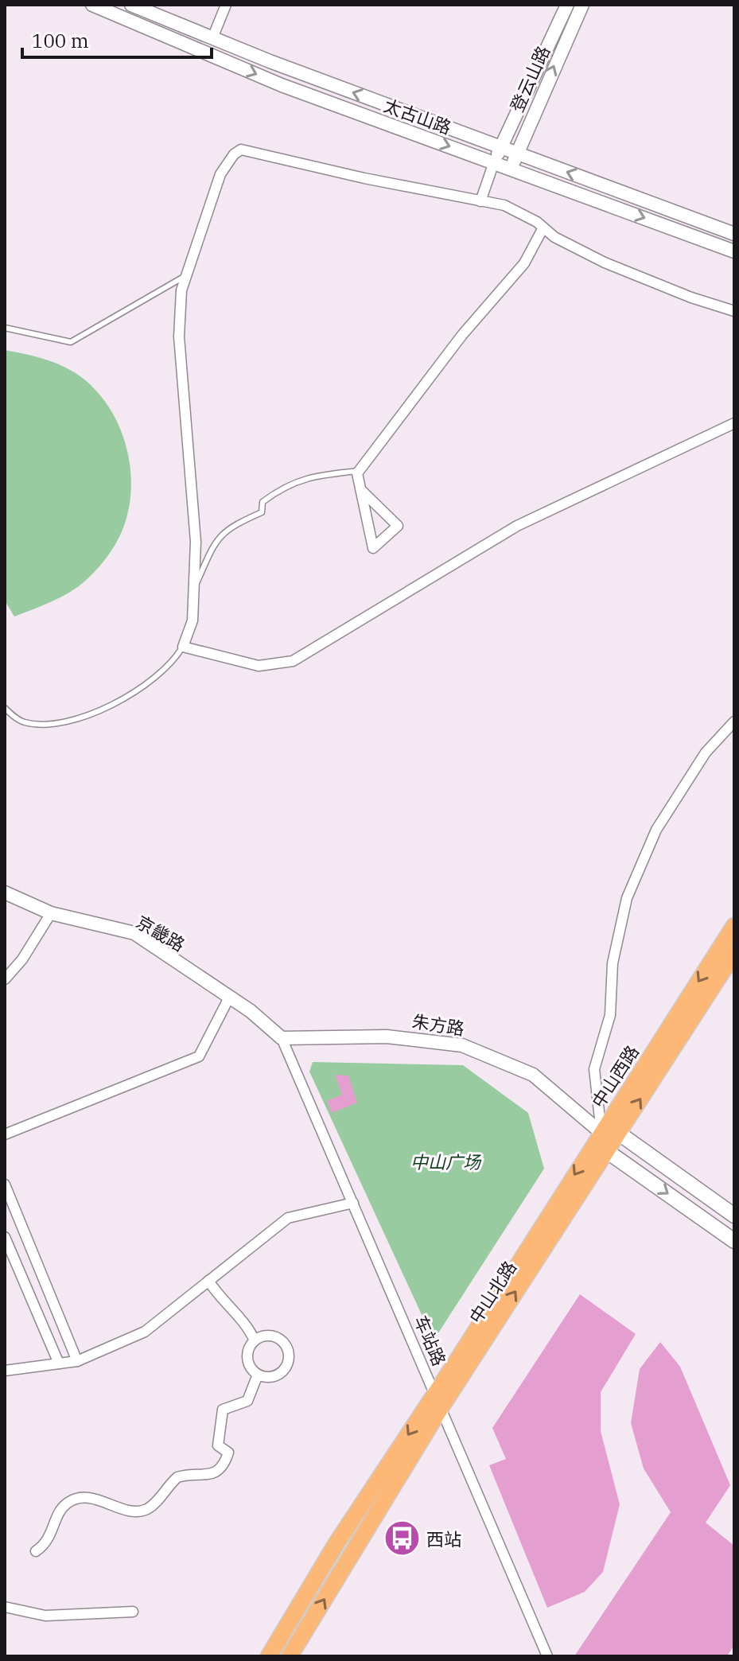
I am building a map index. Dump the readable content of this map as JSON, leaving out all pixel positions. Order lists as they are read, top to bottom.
{
  "streets": {
    "main road": ["朱方路", "中山西路", "中山北路"],
    "street": [
      "登云山路",
      "太古山路",
      "京畿路",
      "车站路"
    ]
  },
  "crossings": [
    ["登云山路", "太古山路"],
    ["京畿路", "朱方路"],
    ["京畿路", "车站路"],
    ["朱方路", "中山西路"],
    ["朱方路", "中山北路"],
    ["朱方路", "车站路"],
    ["中山西路", "中山北路"],
    ["中山北路", "车站路"]
  ],
  "one_way": ["中山西路"],
  "parks": ["中山广场"],
  "places": {
    "bus stop": ["西站"]
  },
  "scale_bar": "100 m"
}
